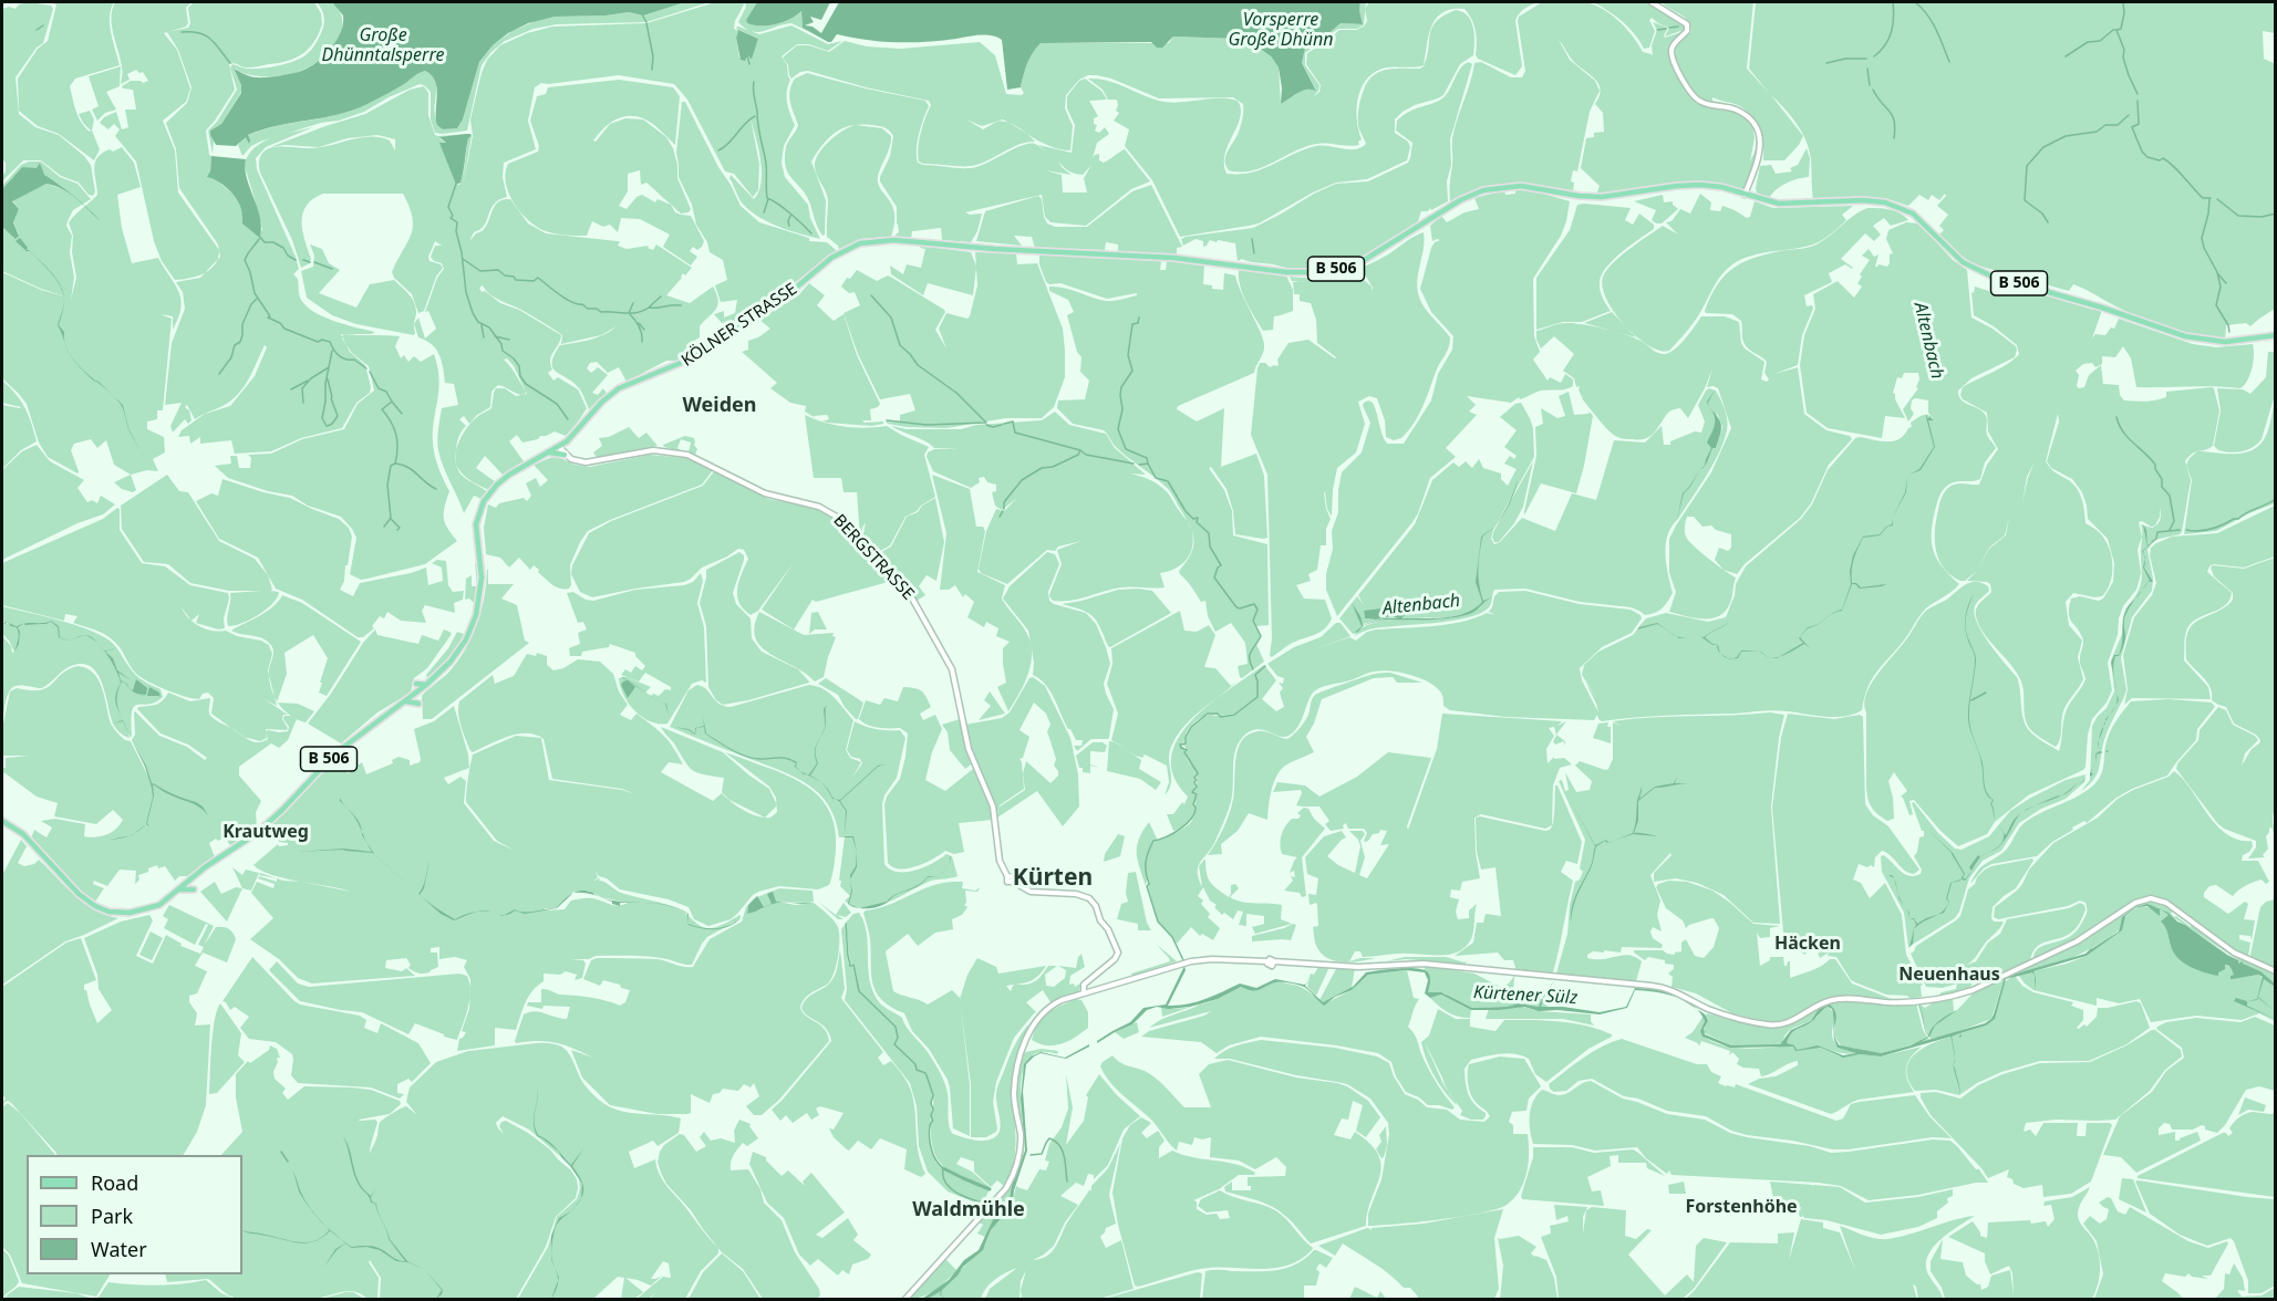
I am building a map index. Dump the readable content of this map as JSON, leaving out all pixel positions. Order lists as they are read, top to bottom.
{
  "streets": {
    "main road": ["B 506", "KÖLNER STRASSE", "BERGSTRASSE"]
  },
  "crossings": [
    ["B 506", "KÖLNER STRASSE"]
  ],
  "districts": [
    "Weiden",
    "Krautweg",
    "Kürten",
    "Häcken",
    "Neuenhaus",
    "Forstenhöhe",
    "Waldmühle"
  ],
  "water": [
    "Vorsperre Große Dhünn",
    "Große Dhünntalsperre",
    "Altenbach",
    "Kürtener Sülz"
  ],
  "legend": ["Road", "Park", "Water"]
}
